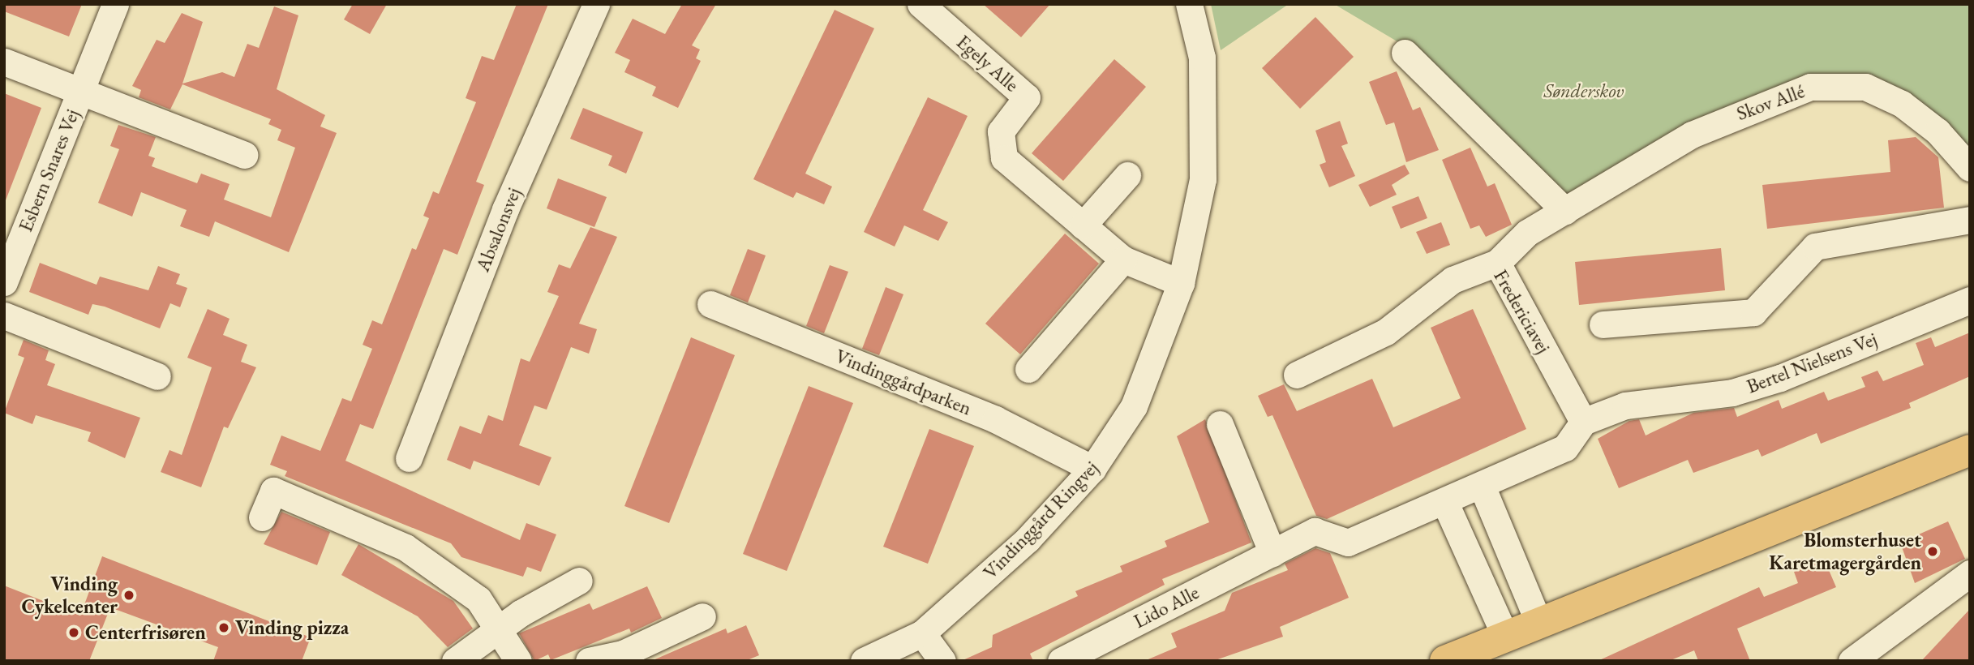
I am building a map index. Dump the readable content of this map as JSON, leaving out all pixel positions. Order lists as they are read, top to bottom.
{
  "streets": {
    "street": [
      "Egely Alle",
      "Skov Allé",
      "Esbern Snares Vej",
      "Absalonsvej",
      "Fredericiavej",
      "Bertel Nielsens Vej",
      "Vindinggårdparken",
      "Vindinggård Ringvej",
      "Lido Alle"
    ]
  },
  "crossings": [
    ["Egely Alle", "Vindinggård Ringvej"],
    ["Skov Allé", "Fredericiavej"],
    ["Fredericiavej", "Bertel Nielsens Vej"],
    ["Vindinggårdparken", "Vindinggård Ringvej"]
  ],
  "parks": ["Sønderskov"],
  "places": [
    "Blomsterhuset Karetmagergården",
    "Vinding Cykelcenter",
    "Vinding pizza",
    "Centerfrisøren"
  ]
}
